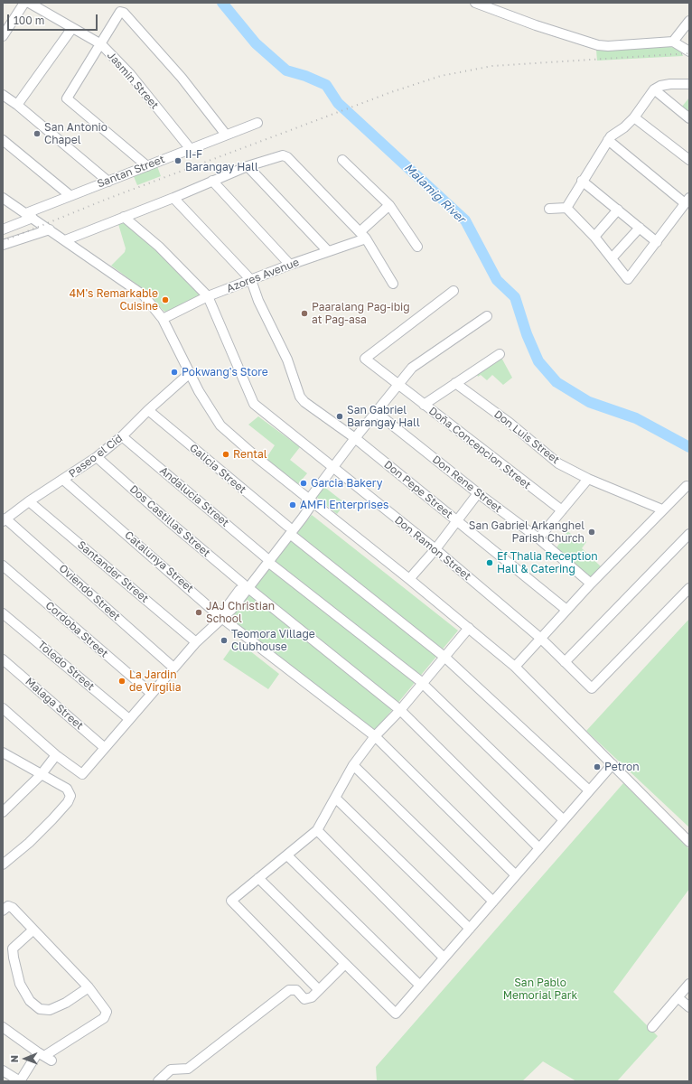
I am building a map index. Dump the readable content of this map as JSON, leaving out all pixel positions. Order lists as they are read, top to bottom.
{
  "streets": {
    "street": [
      "Jasmin Street",
      "Santan Street",
      "Azores Avenue",
      "Don Luis Street",
      "Doña Concepcion Street",
      "Paseo el Cid",
      "Galicia Street",
      "Don Rene Street",
      "Don Pepe Street",
      "Andalucia Street",
      "Dos Castillas Street",
      "Don Ramon Street",
      "Catalunya Street",
      "Santander Street",
      "Oviendo Street",
      "Cordoba Street",
      "Toledo Street",
      "Malaga Street"
    ]
  },
  "crossings": [
    ["Jasmin Street", "Santan Street"],
    ["Azores Avenue", "Don Pepe Street"],
    ["Azores Avenue", "Don Ramon Street"],
    ["Paseo el Cid", "Galicia Street"],
    ["Paseo el Cid", "Andalucia Street"],
    ["Paseo el Cid", "Dos Castillas Street"],
    ["Paseo el Cid", "Catalunya Street"],
    ["Paseo el Cid", "Santander Street"],
    ["Paseo el Cid", "Oviendo Street"]
  ],
  "water": ["Malamig River"],
  "parks": ["San Pablo Memorial Park"],
  "places": [
    "San Antonio Chapel",
    "II-F Barangay Hall",
    "4M's Remarkable Cuisine",
    "Paaralang Pag-ibig at Pag-asa",
    "Pokwang's Store",
    "San Gabriel Barangay Hall",
    "Rental",
    "Garcia Bakery",
    "AMFI Enterprises",
    "San Gabriel Arkanghel Parish Church",
    "Ef Thalia Reception Hall & Catering",
    "JAJ Christian School",
    "Teomora Village Clubhouse",
    "La Jardin de Virgilia",
    "Petron"
  ],
  "scale_bar": "100 m",
  "north": "left"
}
